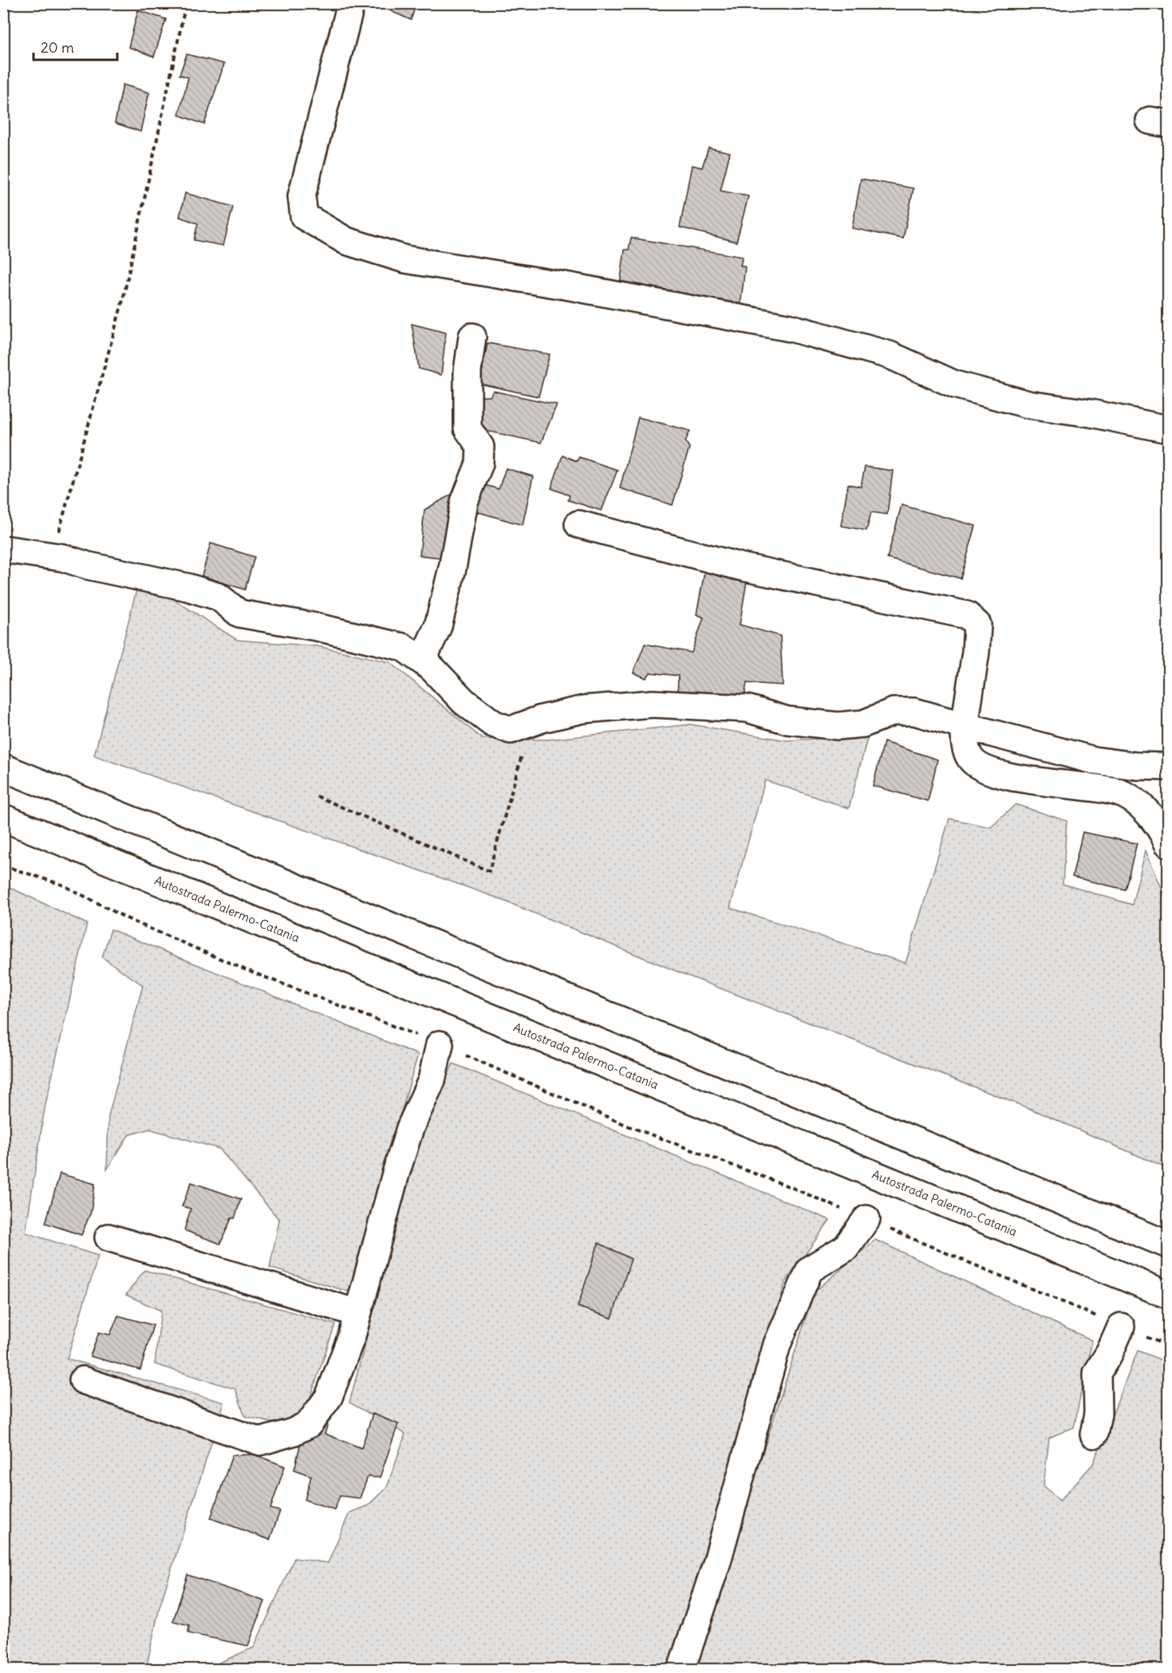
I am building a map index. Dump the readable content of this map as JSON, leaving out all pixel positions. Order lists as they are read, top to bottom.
{
  "streets": {
    "main road": ["Autostrada Palermo-Catania"]
  },
  "scale_bar": "20 m"
}
